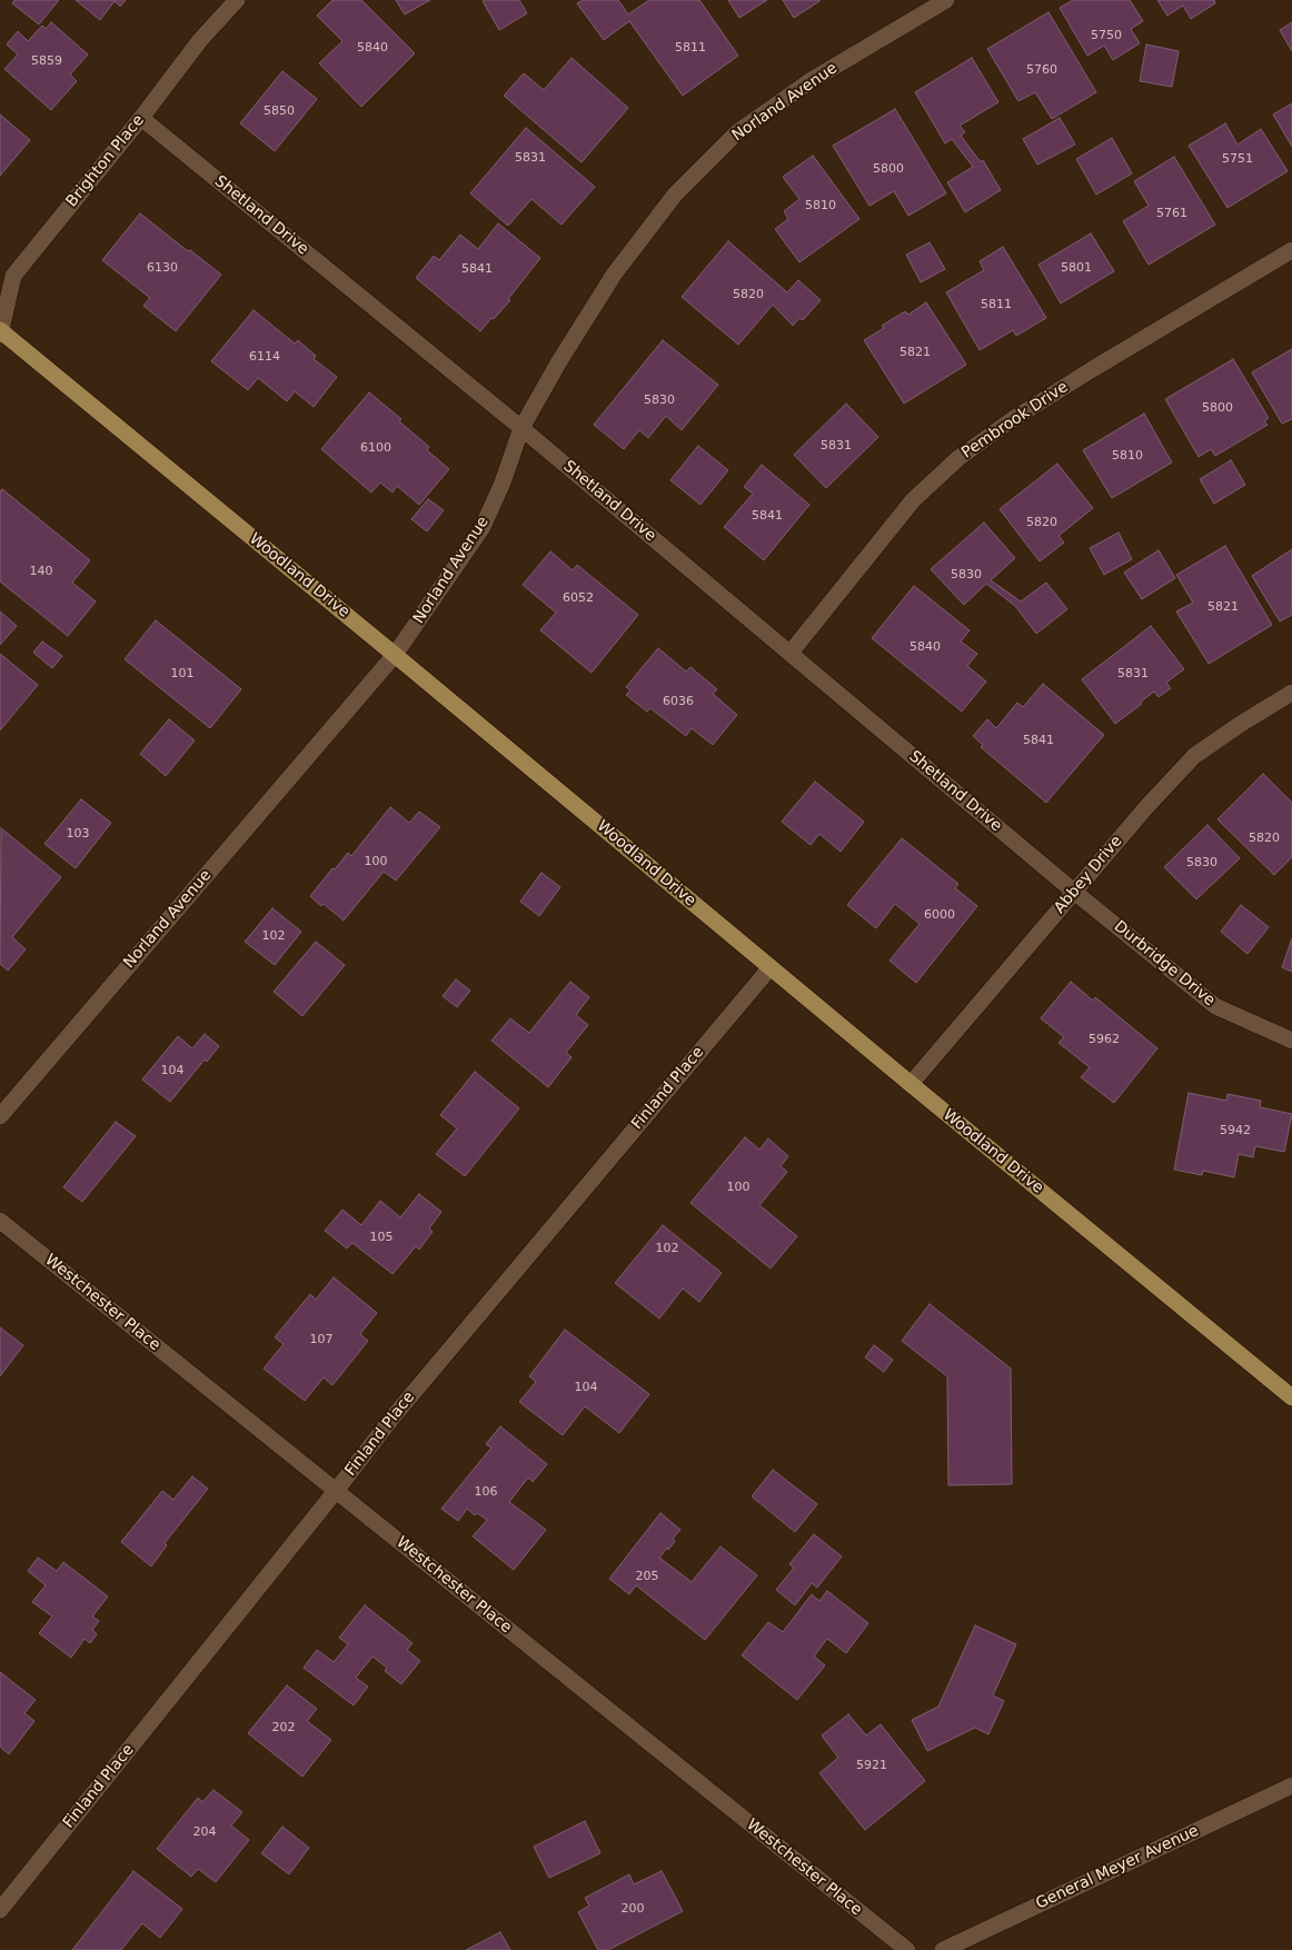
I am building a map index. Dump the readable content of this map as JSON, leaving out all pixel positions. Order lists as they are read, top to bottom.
{
  "streets": {
    "main road": ["Woodland Drive"],
    "street": [
      "Norland Avenue",
      "Brighton Place",
      "Shetland Drive",
      "Pembrook Drive",
      "Abbey Drive",
      "Durbridge Drive",
      "Finland Place",
      "Westchester Place",
      "General Meyer Avenue"
    ]
  },
  "crossings": [
    ["Norland Avenue", "Shetland Drive"],
    ["Norland Avenue", "Woodland Drive"],
    ["Brighton Place", "Shetland Drive"],
    ["Brighton Place", "Woodland Drive"],
    ["Shetland Drive", "Pembrook Drive"],
    ["Shetland Drive", "Abbey Drive"],
    ["Shetland Drive", "Durbridge Drive"],
    ["Woodland Drive", "Abbey Drive"],
    ["Woodland Drive", "Finland Place"],
    ["Abbey Drive", "Durbridge Drive"],
    ["Finland Place", "Westchester Place"]
  ],
  "house_numbers": [
    "5750",
    "5840",
    "5811",
    "5859",
    "5760",
    "5850",
    "5831",
    "5751",
    "5800",
    "5810",
    "5761",
    "6130",
    "5801",
    "5841",
    "5820",
    "5811",
    "5821",
    "6114",
    "5830",
    "5800",
    "5831",
    "6100",
    "5810",
    "5841",
    "5820",
    "140",
    "5830",
    "6052",
    "5821",
    "5840",
    "101",
    "5831",
    "6036",
    "5841",
    "103",
    "5820",
    "100",
    "5830",
    "6000",
    "102",
    "5962",
    "104",
    "5942",
    "100",
    "105",
    "102",
    "107",
    "104",
    "106",
    "205",
    "202",
    "5921",
    "204",
    "200"
  ]
}
